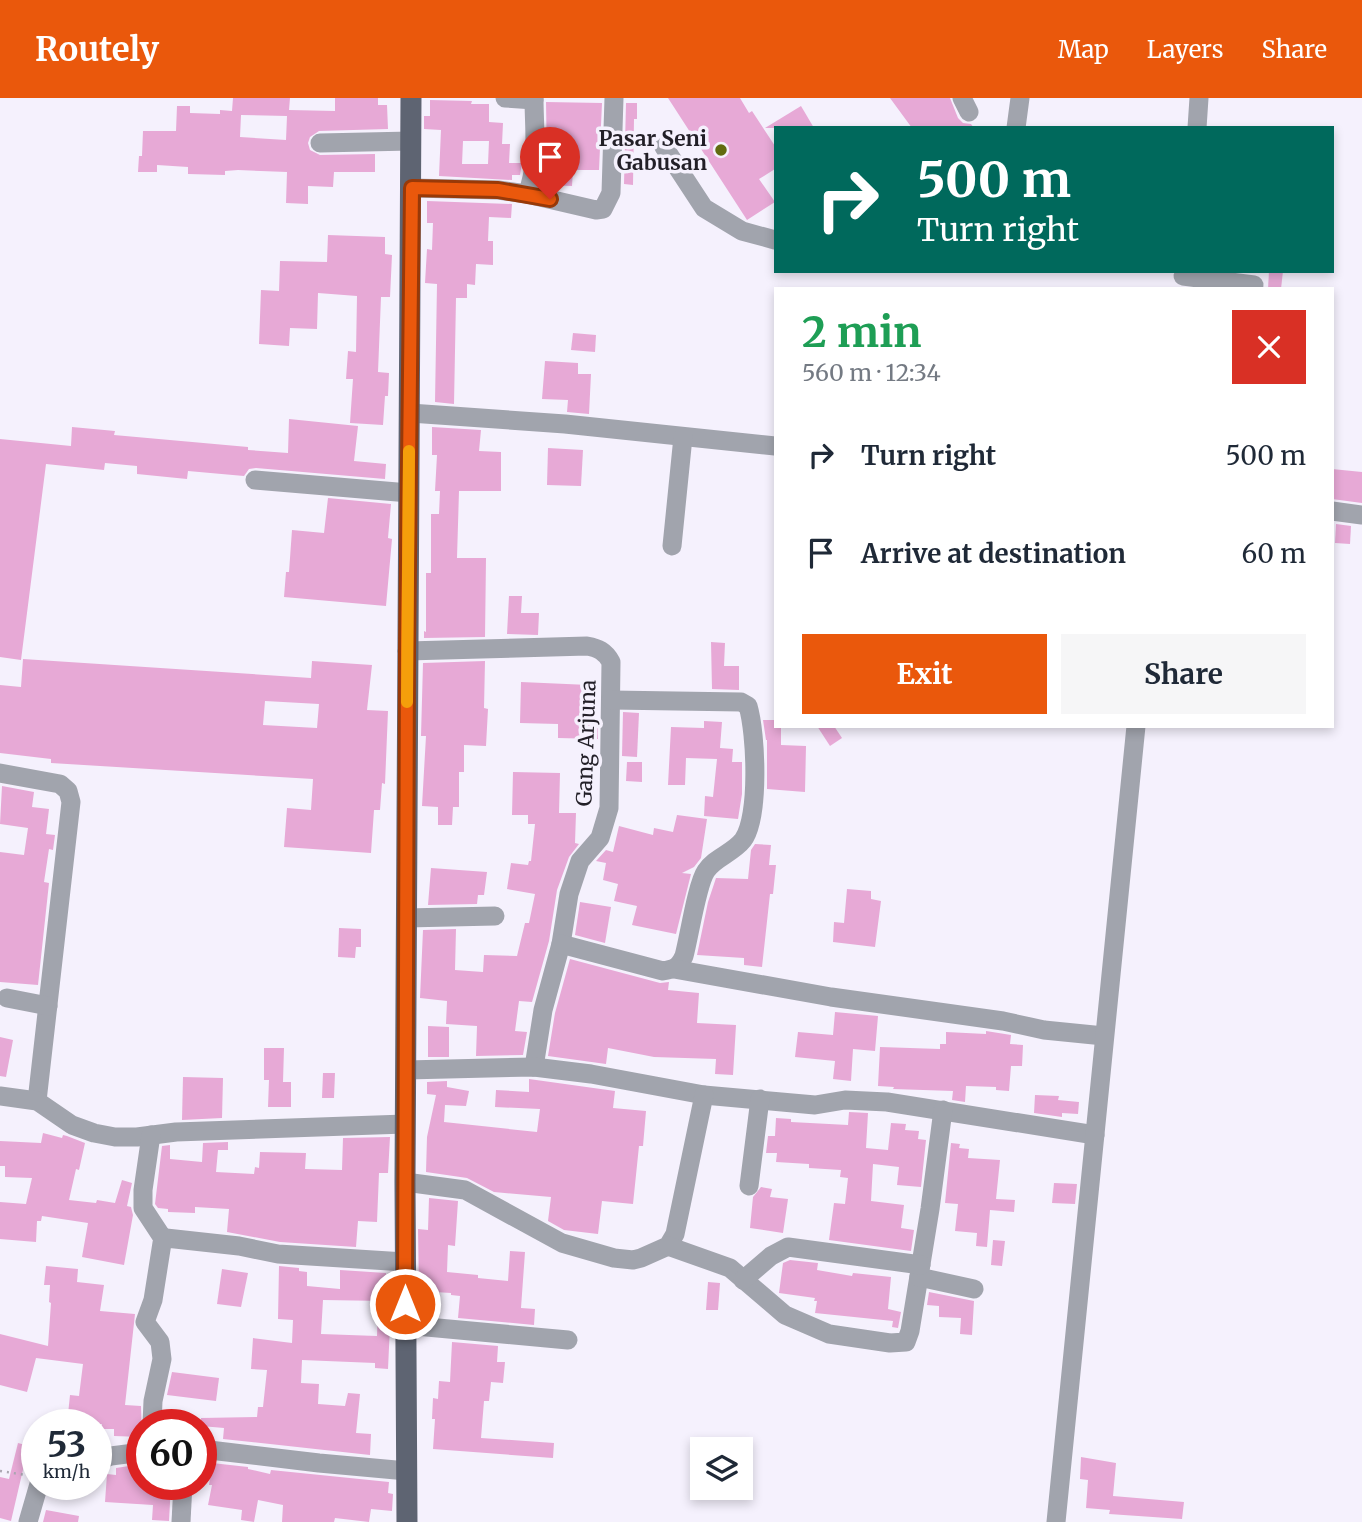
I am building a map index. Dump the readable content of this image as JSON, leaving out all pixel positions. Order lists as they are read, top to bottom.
{
  "streets": {
    "street": ["Gang Arjuna"]
  },
  "places": ["Pasar Seni Gabusan"],
  "page": {
    "header": "Routely",
    "nav": ["Map", "Layers", "Share"],
    "turn": ["500 m", "Turn right"],
    "heading": ["2 min", "560 m · 12:34"],
    "list": [
      {
        "name": "Turn right",
        "value": "500 m"
      },
      {
        "name": "Arrive at destination",
        "value": "60 m"
      }
    ],
    "buttons": ["Exit", "Share"],
    "speed": "53 km/h",
    "limit": "60"
  }
}
